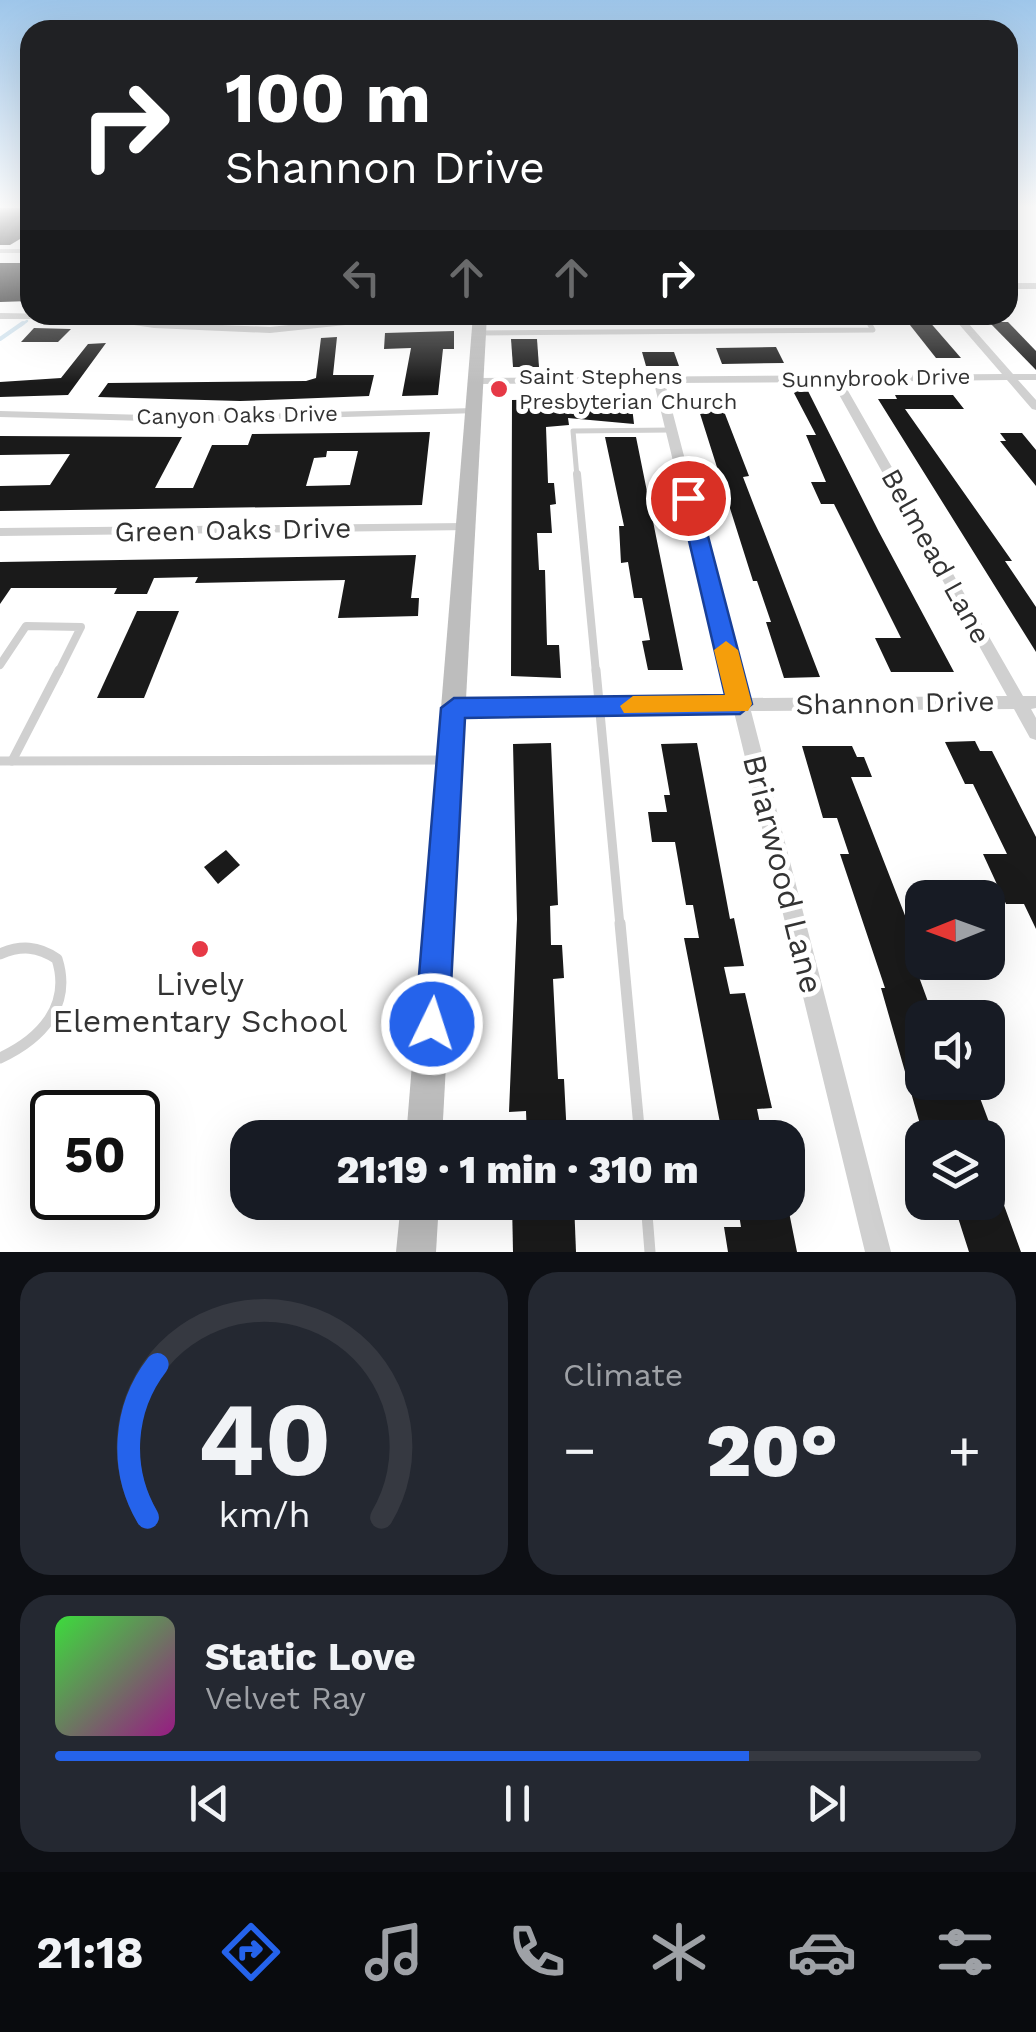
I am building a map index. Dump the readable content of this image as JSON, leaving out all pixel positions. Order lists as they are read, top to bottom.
{
  "streets": {
    "street": [
      "Sunnybrook Drive",
      "Canyon Oaks Drive",
      "Green Oaks Drive",
      "Belmead Lane",
      "Shannon Drive",
      "Briarwood Lane"
    ]
  },
  "crossings": [
    ["Sunnybrook Drive", "Belmead Lane"],
    ["Sunnybrook Drive", "Briarwood Lane"],
    ["Belmead Lane", "Shannon Drive"],
    ["Shannon Drive", "Briarwood Lane"]
  ],
  "places": ["Saint Stephens Presbyterian Church", "Lively Elementary School"],
  "north": "left",
  "page": {
    "turn": ["100 m", "Shannon Drive"],
    "limit": "50",
    "trip": "21:19 · 1 min · 310 m",
    "tile": "Climate",
    "heat": ["−", "20°", "+"],
    "song": ["Static Love", "Velvet Ray"],
    "tabs": "21:18",
    "gauge": ["40", "km/h"]
  }
}
